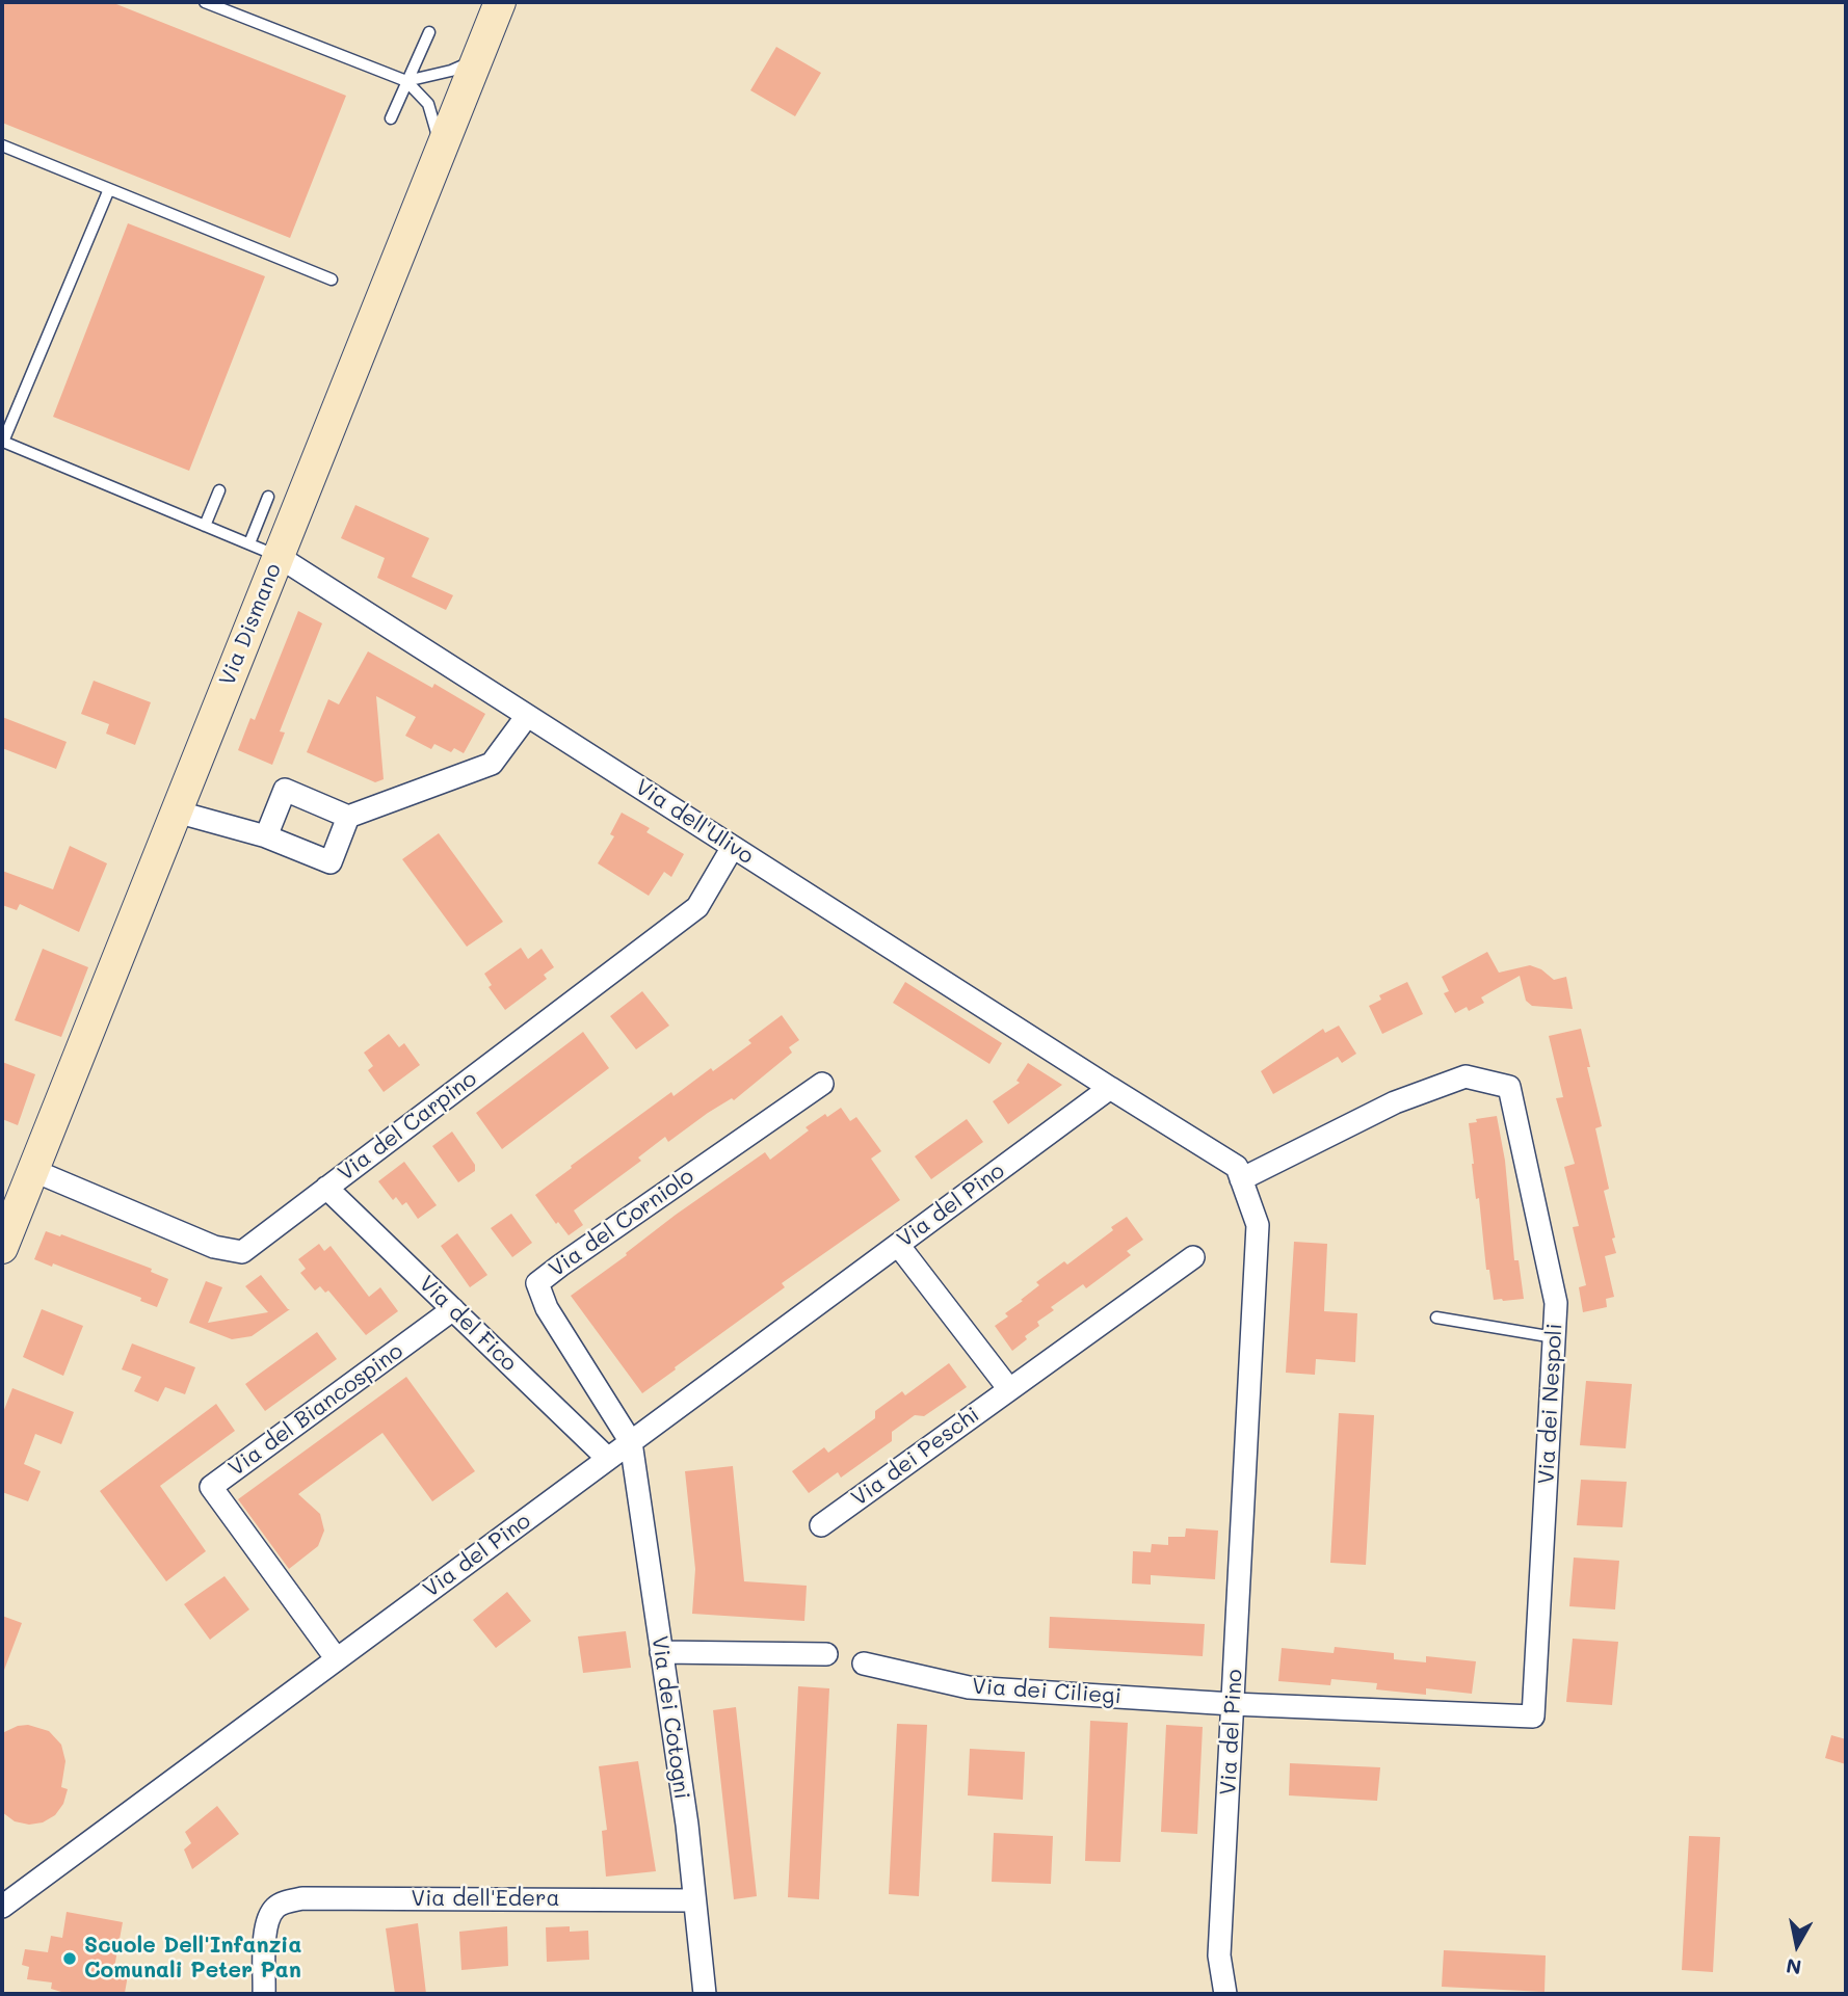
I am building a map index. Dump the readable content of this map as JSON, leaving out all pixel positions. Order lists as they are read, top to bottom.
{
  "streets": {
    "main road": ["Via Dismano"],
    "street": [
      "Via dell'Ulivo",
      "Via del Carpino",
      "Via del Pino",
      "Via del Corniolo",
      "Via del Fico",
      "Via dei Nespoli",
      "Via del Biancospino",
      "Via dei Peschi",
      "Via dei Ciliegi",
      "Via dei Cotogni",
      "Via dell'Edera"
    ]
  },
  "crossings": [
    ["Via Dismano", "Via dell'Ulivo"],
    ["Via Dismano", "Via del Carpino"],
    ["Via dell'Ulivo", "Via del Carpino"],
    ["Via dell'Ulivo", "Via del Pino"],
    ["Via del Carpino", "Via del Fico"],
    ["Via del Pino", "Via del Corniolo"],
    ["Via del Pino", "Via del Fico"],
    ["Via del Pino", "Via dei Nespoli"],
    ["Via del Pino", "Via del Biancospino"],
    ["Via del Pino", "Via dei Ciliegi"],
    ["Via del Pino", "Via dei Cotogni"],
    ["Via del Corniolo", "Via dei Cotogni"],
    ["Via del Fico", "Via del Biancospino"],
    ["Via dei Nespoli", "Via dei Ciliegi"],
    ["Via dei Cotogni", "Via dell'Edera"]
  ],
  "places": ["Scuole Dell'Infanzia Comunali Peter Pan"],
  "north": "bottom"
}
